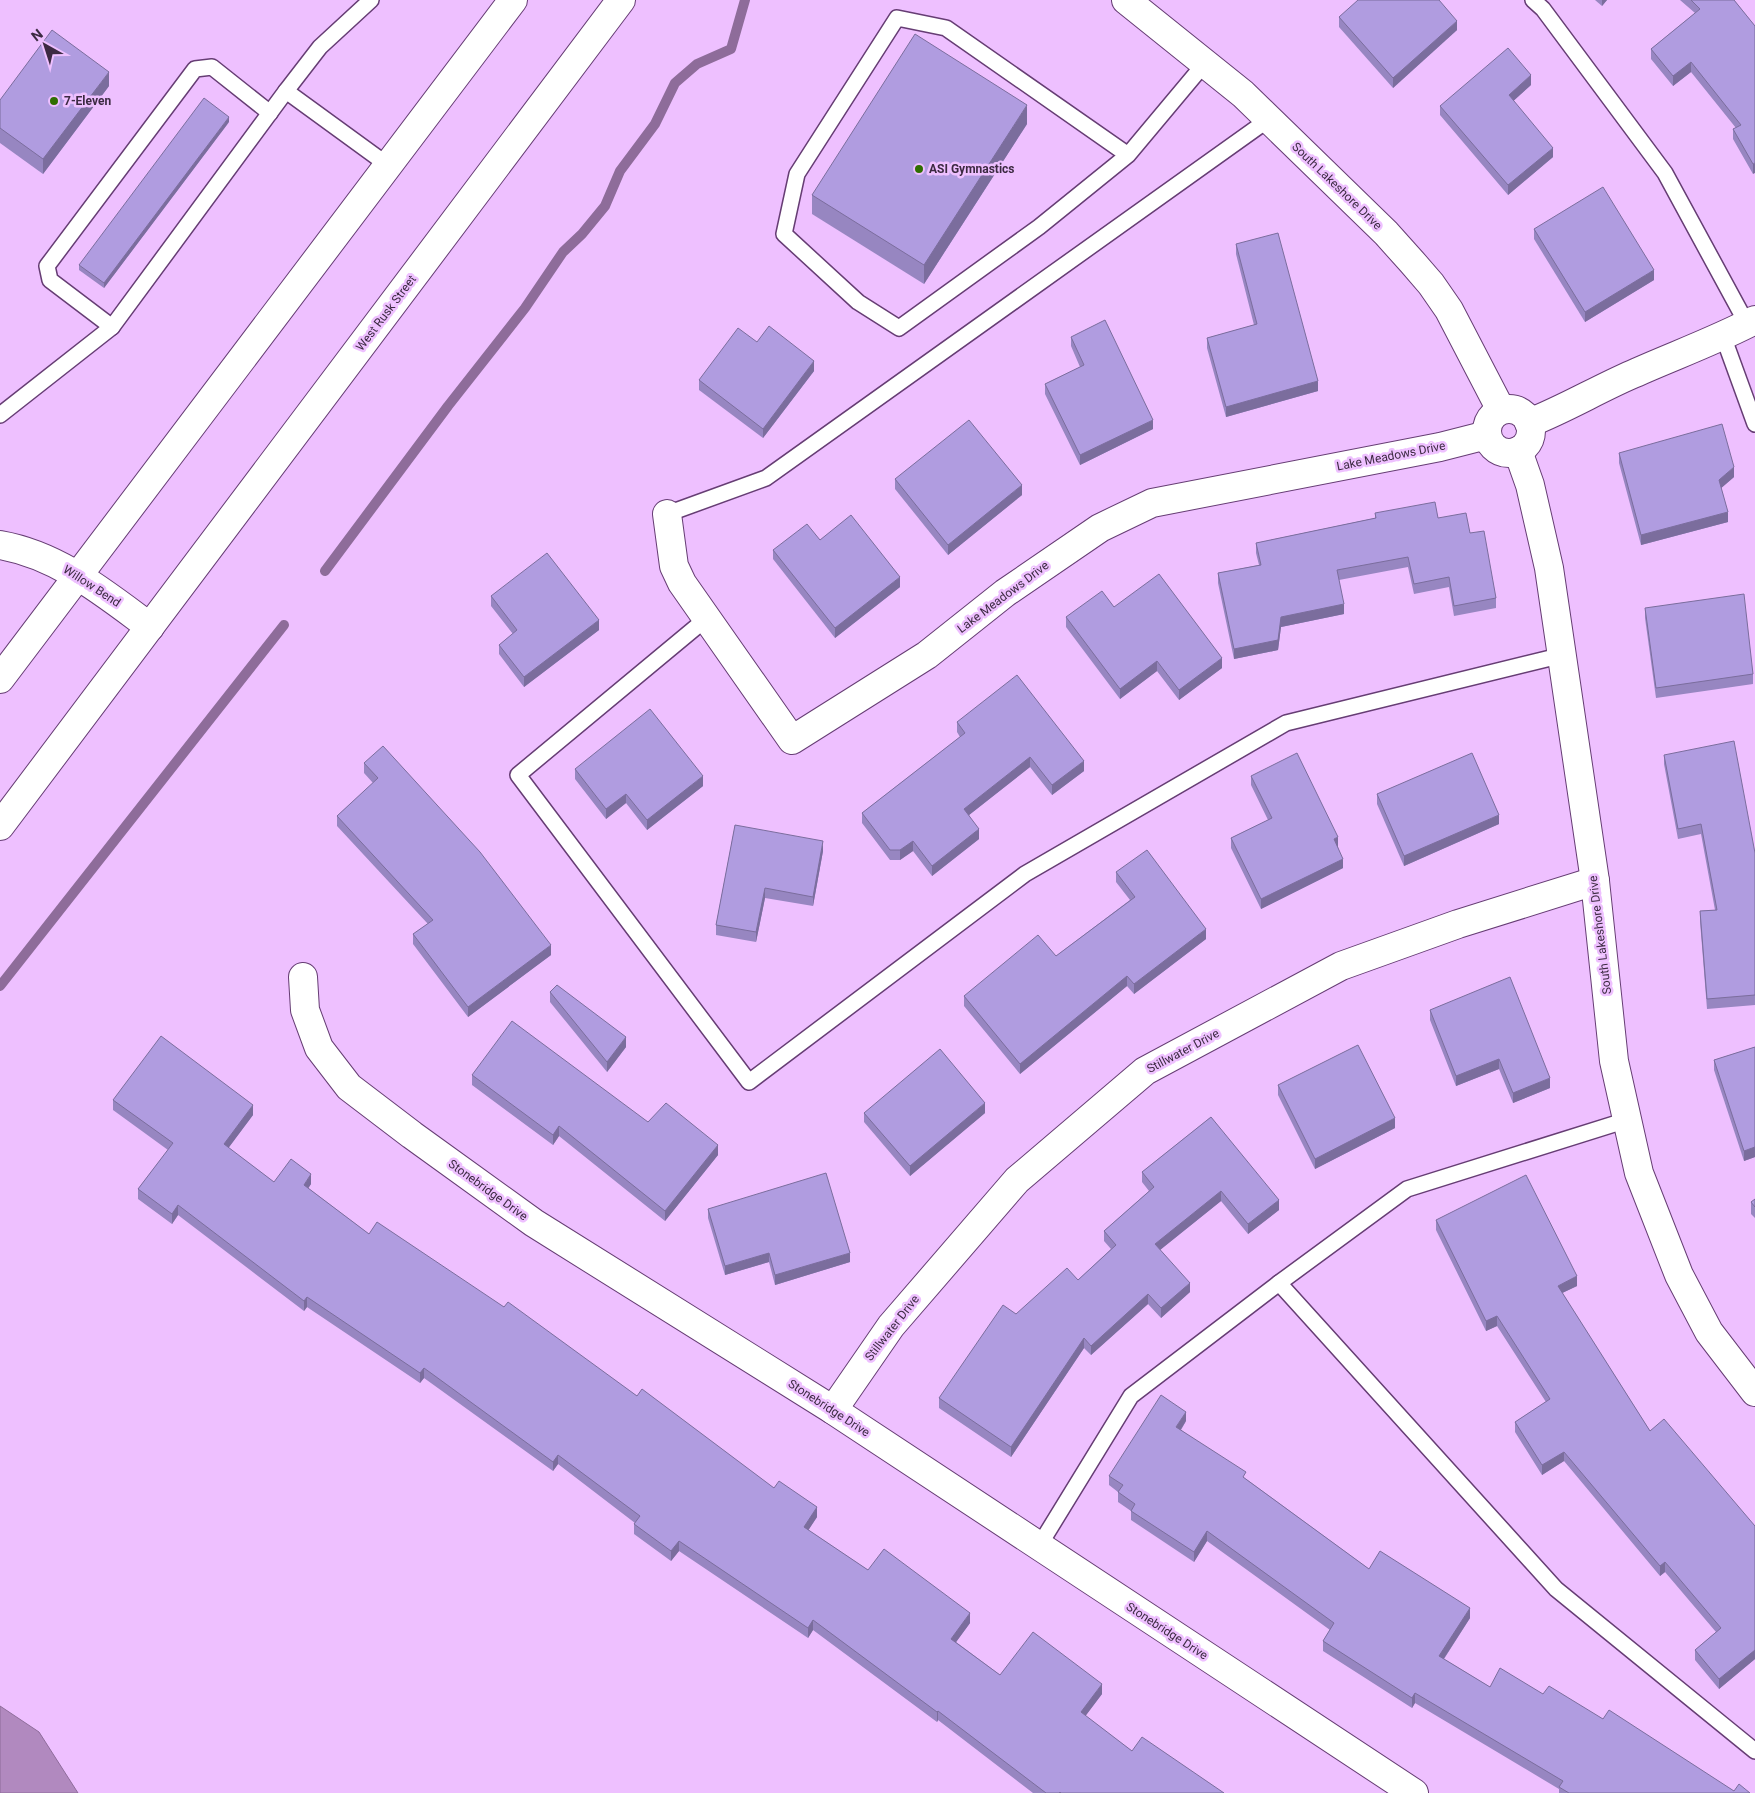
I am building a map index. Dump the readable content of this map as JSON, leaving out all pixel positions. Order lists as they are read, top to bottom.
{
  "streets": {
    "street": [
      "South Lakeshore Drive",
      "West Rusk Street",
      "Lake Meadows Drive",
      "Willow Bend",
      "Stillwater Drive",
      "Stonebridge Drive"
    ]
  },
  "crossings": [
    ["South Lakeshore Drive", "Lake Meadows Drive"],
    ["South Lakeshore Drive", "Stillwater Drive"],
    ["West Rusk Street", "Willow Bend"],
    ["Stillwater Drive", "Stonebridge Drive"]
  ],
  "places": ["7-Eleven", "ASI Gymnastics"],
  "north": "top left"
}
